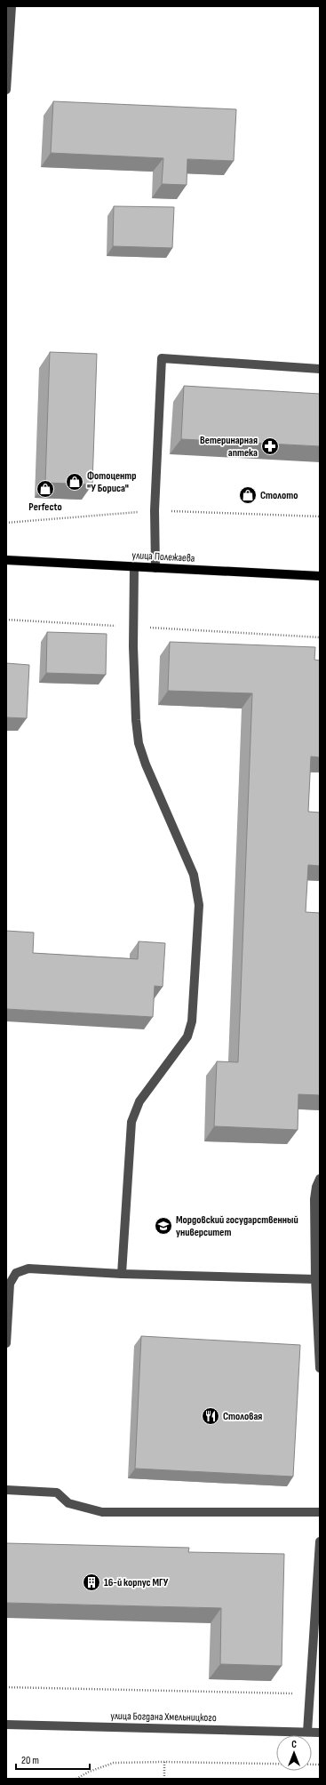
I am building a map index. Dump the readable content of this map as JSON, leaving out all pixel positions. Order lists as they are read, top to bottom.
{
  "streets": {
    "main road": ["улица Полежаева"],
    "street": ["улица Богдана Хмельницкого"]
  },
  "places": {
    "pharmacy": ["Ветеринарная аптека"],
    "shop": ["Фотоцентр \"У Бориса\"", "Perfecto", "Столото"],
    "school or university": ["Мордовский государственный университет"],
    "restaurant": ["Столовая"],
    "building": ["16-й корпус МГУ"]
  },
  "scale_bar": "20 m",
  "north": "top"
}
